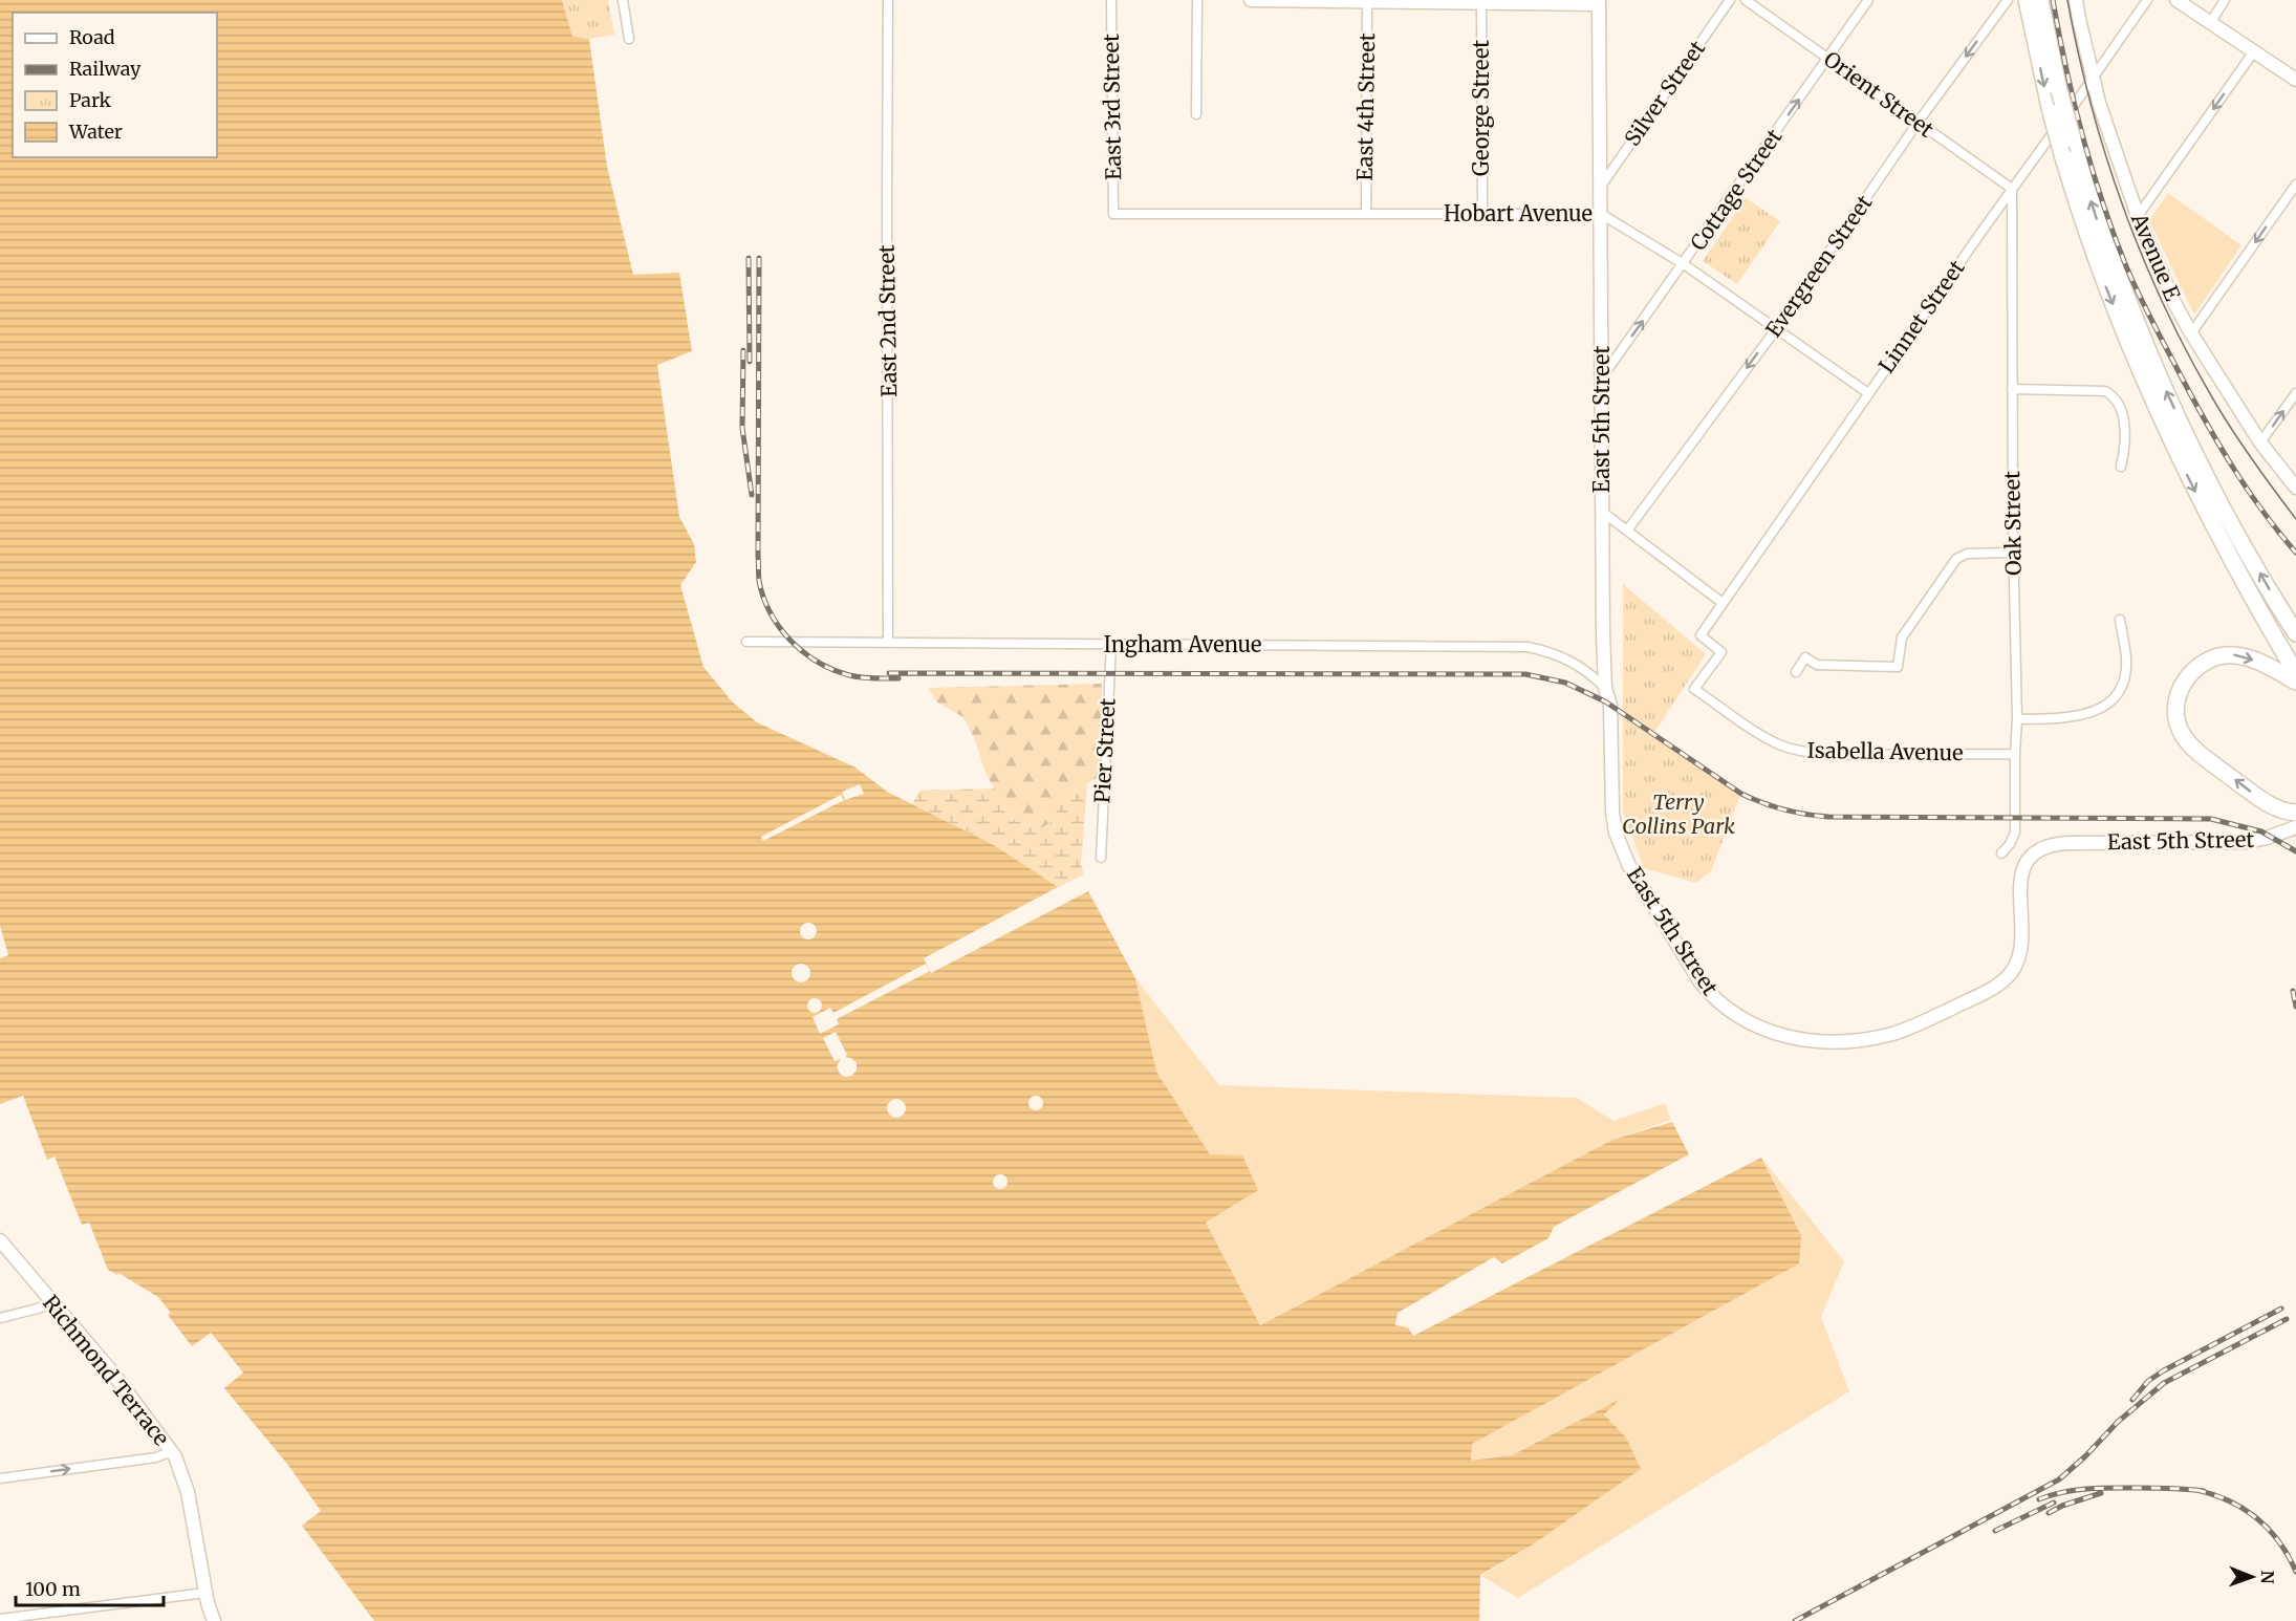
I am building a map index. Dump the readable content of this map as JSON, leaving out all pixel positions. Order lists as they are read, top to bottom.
{
  "streets": {
    "street": [
      "Silver Street",
      "Orient Street",
      "East 3rd Street",
      "East 4th Street",
      "George Street",
      "Cottage Street",
      "Hobart Avenue",
      "Avenue E",
      "Evergreen Street",
      "Linnet Street",
      "East 2nd Street",
      "East 5th Street",
      "Oak Street",
      "Ingham Avenue",
      "Pier Street",
      "Isabella Avenue",
      "Richmond Terrace"
    ]
  },
  "crossings": [
    ["Silver Street", "East 5th Street"],
    ["Orient Street", "Cottage Street"],
    ["Orient Street", "Evergreen Street"],
    ["Orient Street", "Linnet Street"],
    ["Orient Street", "Oak Street"],
    ["East 3rd Street", "Hobart Avenue"],
    ["East 4th Street", "Hobart Avenue"],
    ["George Street", "Hobart Avenue"],
    ["Cottage Street", "Hobart Avenue"],
    ["Cottage Street", "East 5th Street"],
    ["Hobart Avenue", "Evergreen Street"],
    ["Hobart Avenue", "Linnet Street"],
    ["Hobart Avenue", "East 5th Street"],
    ["Avenue E", "Linnet Street"],
    ["Linnet Street", "Oak Street"],
    ["Linnet Street", "Isabella Avenue"],
    ["East 2nd Street", "Ingham Avenue"],
    ["East 5th Street", "Ingham Avenue"],
    ["Oak Street", "Isabella Avenue"],
    ["Ingham Avenue", "Pier Street"]
  ],
  "one_way": ["Cottage Street", "Evergreen Street"],
  "parks": ["Terry Collins Park"],
  "legend": [
    "Road",
    "Railway",
    "Park",
    "Water"
  ],
  "scale_bar": "100 m",
  "north": "right"
}
